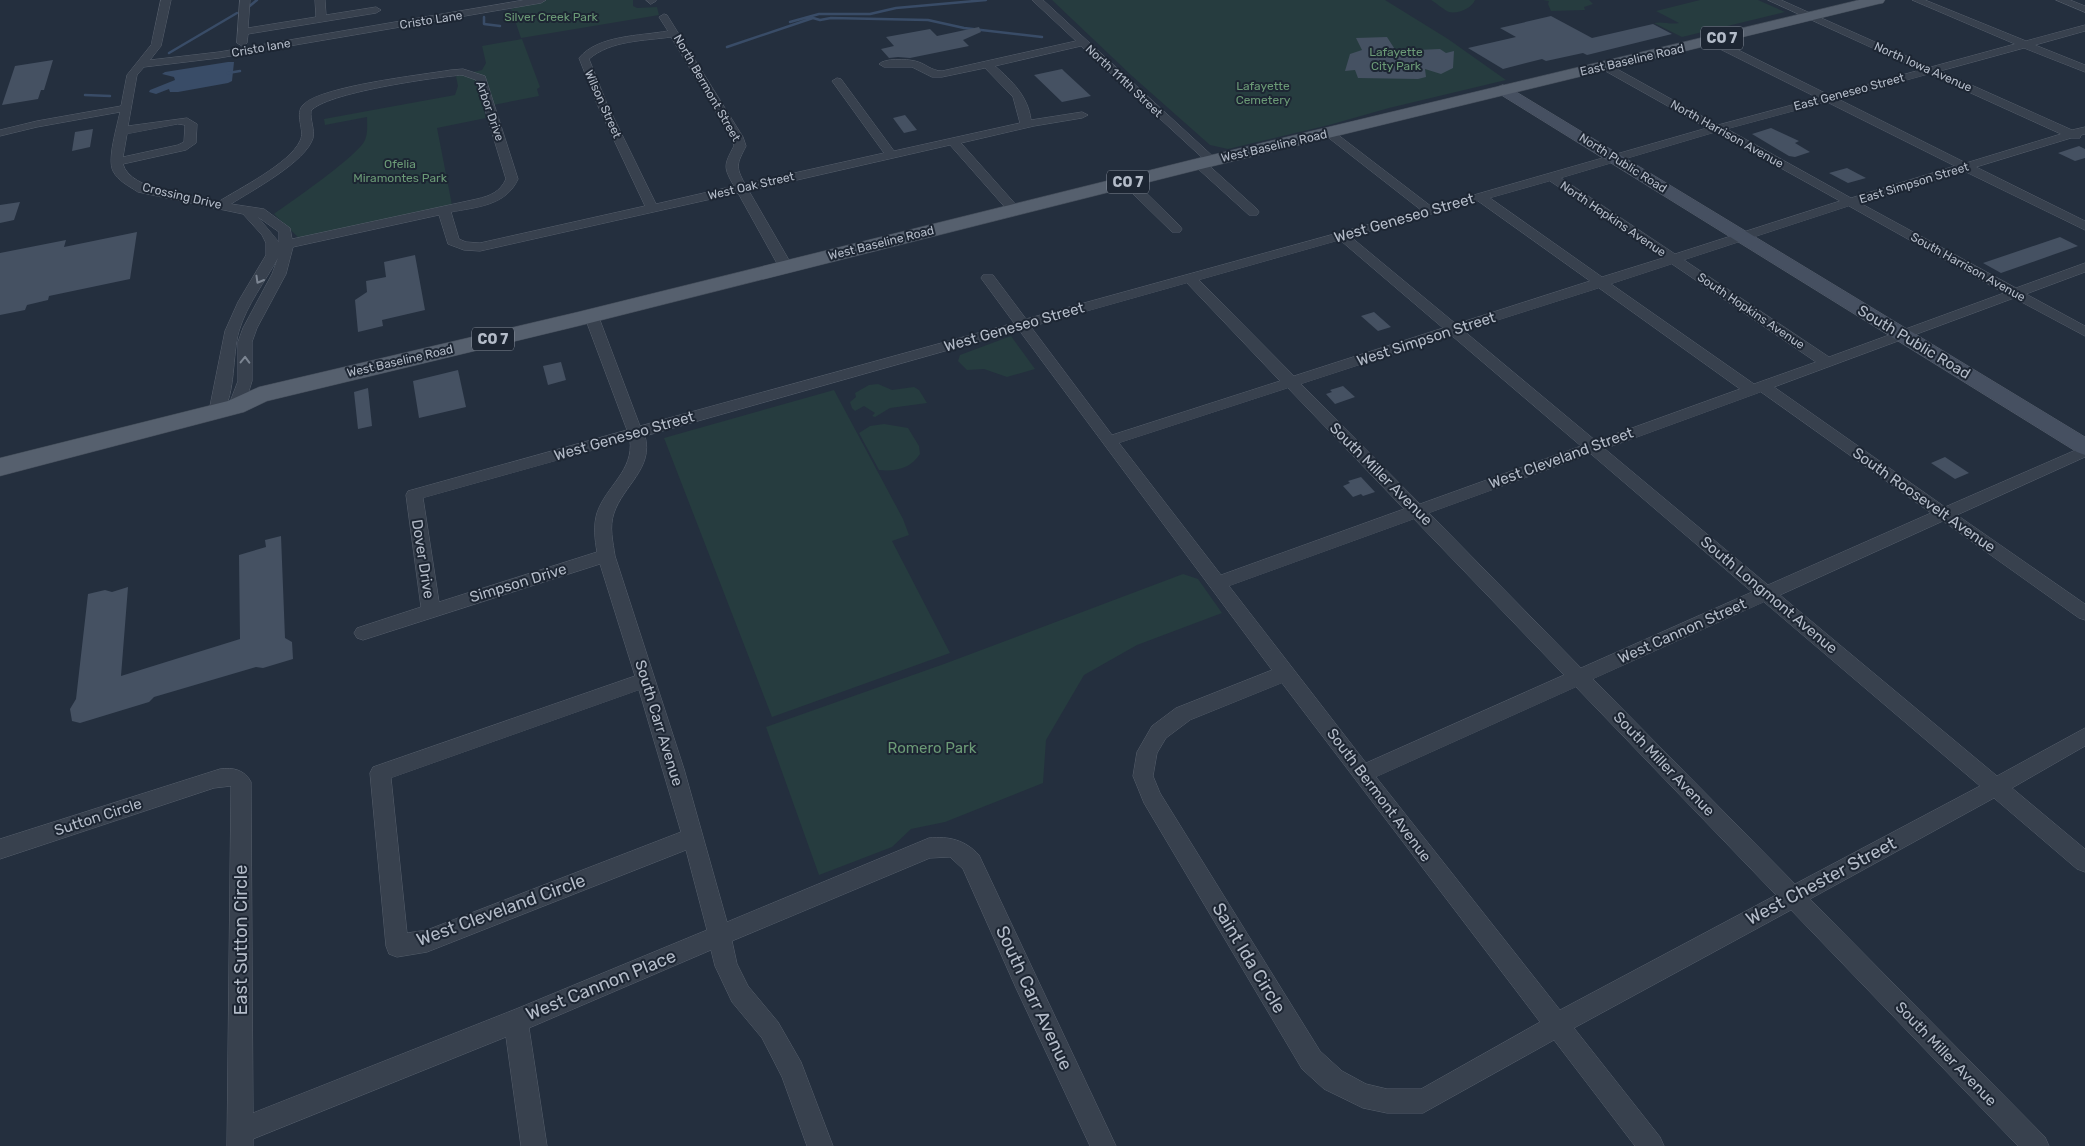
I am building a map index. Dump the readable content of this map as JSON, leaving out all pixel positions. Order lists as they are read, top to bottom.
{
  "streets": {
    "main road": ["CO 7", "East Baseline Road", "West Baseline Road"],
    "street": [
      "Cristo Lane",
      "Cristo lane",
      "North Iowa Avenue",
      "North 111th Street",
      "North Bermont Street",
      "East Geneseo Street",
      "Wilson Street",
      "Arbor Drive",
      "North Harrison Avenue",
      "North Public Road",
      "East Simpson Street",
      "West Oak Street",
      "Crossing Drive",
      "West Geneseo Street",
      "North Hopkins Avenue",
      "South Harrison Avenue",
      "South Hopkins Avenue",
      "West Simpson Street",
      "South Public Road",
      "West Cleveland Street",
      "South Miller Avenue",
      "South Roosevelt Avenue",
      "Dover Drive",
      "Simpson Drive",
      "South Longmont Avenue",
      "West Cannon Street",
      "South Carr Avenue",
      "South Bermont Avenue",
      "Sutton Circle",
      "West Chester Street",
      "West Cleveland Circle",
      "East Sutton Circle",
      "Saint Ida Circle",
      "West Cannon Place"
    ]
  },
  "crossings": [
    ["Cristo Lane", "Cristo lane"],
    ["East Baseline Road", "North Iowa Avenue"],
    ["East Baseline Road", "North Harrison Avenue"],
    ["East Baseline Road", "West Baseline Road"],
    ["East Baseline Road", "North Public Road"],
    ["North Iowa Avenue", "East Geneseo Street"],
    ["North Iowa Avenue", "East Simpson Street"],
    ["North 111th Street", "West Baseline Road"],
    ["North Bermont Street", "Wilson Street"],
    ["North Bermont Street", "West Baseline Road"],
    ["North Bermont Street", "West Oak Street"],
    ["East Geneseo Street", "North Harrison Avenue"],
    ["East Geneseo Street", "North Public Road"],
    ["East Geneseo Street", "West Geneseo Street"],
    ["Wilson Street", "West Oak Street"],
    ["Arbor Drive", "West Oak Street"],
    ["Arbor Drive", "Crossing Drive"],
    ["North Harrison Avenue", "East Simpson Street"],
    ["North Harrison Avenue", "South Harrison Avenue"],
    ["West Baseline Road", "North Public Road"],
    ["North Public Road", "East Simpson Street"],
    ["North Public Road", "West Geneseo Street"],
    ["North Public Road", "West Simpson Street"],
    ["North Public Road", "South Public Road"],
    ["East Simpson Street", "South Harrison Avenue"],
    ["East Simpson Street", "West Simpson Street"],
    ["East Simpson Street", "South Public Road"],
    ["West Geneseo Street", "North Hopkins Avenue"],
    ["West Geneseo Street", "South Miller Avenue"],
    ["West Geneseo Street", "South Roosevelt Avenue"],
    ["West Geneseo Street", "Dover Drive"],
    ["West Geneseo Street", "South Longmont Avenue"],
    ["West Geneseo Street", "South Carr Avenue"],
    ["West Geneseo Street", "South Bermont Avenue"],
    ["North Hopkins Avenue", "South Hopkins Avenue"],
    ["North Hopkins Avenue", "West Simpson Street"],
    ["South Harrison Avenue", "West Cleveland Street"],
    ["South Hopkins Avenue", "West Simpson Street"],
    ["South Hopkins Avenue", "West Cleveland Street"],
    ["West Simpson Street", "South Public Road"],
    ["West Simpson Street", "South Miller Avenue"],
    ["West Simpson Street", "South Roosevelt Avenue"],
    ["West Simpson Street", "South Longmont Avenue"],
    ["West Simpson Street", "South Bermont Avenue"],
    ["South Public Road", "West Cleveland Street"],
    ["West Cleveland Street", "South Miller Avenue"],
    ["West Cleveland Street", "South Roosevelt Avenue"],
    ["West Cleveland Street", "South Longmont Avenue"],
    ["West Cleveland Street", "South Bermont Avenue"],
    ["South Miller Avenue", "West Cannon Street"],
    ["South Miller Avenue", "West Chester Street"],
    ["South Roosevelt Avenue", "West Cannon Street"],
    ["Dover Drive", "Simpson Drive"],
    ["Simpson Drive", "South Carr Avenue"],
    ["South Longmont Avenue", "West Cannon Street"],
    ["South Longmont Avenue", "West Chester Street"],
    ["West Cannon Street", "South Bermont Avenue"],
    ["South Carr Avenue", "West Cleveland Circle"],
    ["South Carr Avenue", "West Cannon Place"],
    ["South Bermont Avenue", "West Chester Street"],
    ["South Bermont Avenue", "Saint Ida Circle"],
    ["Sutton Circle", "East Sutton Circle"],
    ["West Chester Street", "Saint Ida Circle"],
    ["East Sutton Circle", "West Cannon Place"]
  ],
  "parks": [
    "Silver Creek Park",
    "Lafayette City Park",
    "Lafayette Cemetery",
    "Ofelia Miramontes Park",
    "Romero Park"
  ]
}
